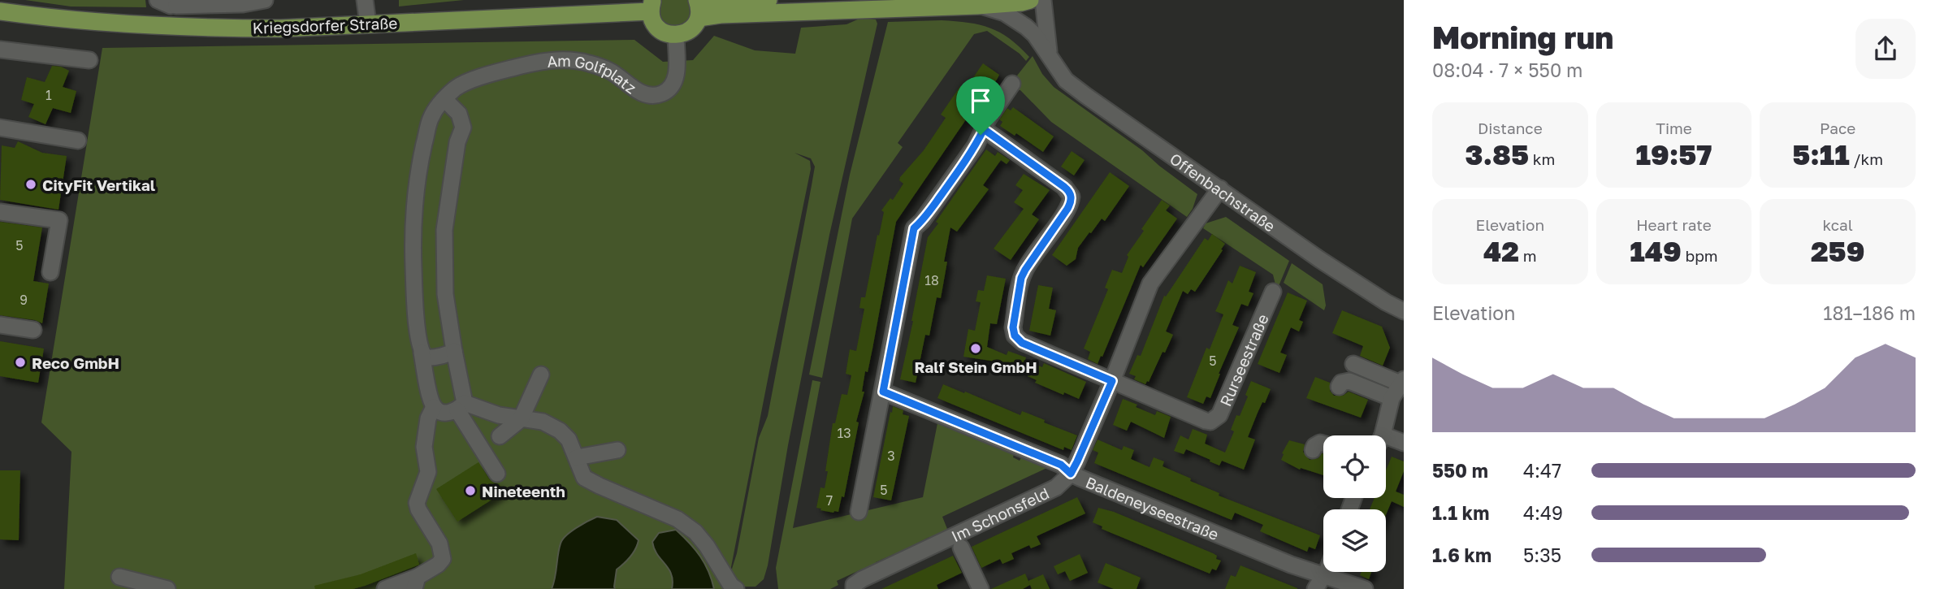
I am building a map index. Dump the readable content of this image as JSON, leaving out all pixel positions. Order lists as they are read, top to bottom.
{
  "streets": {
    "main road": ["Kriegsdorfer Straße"],
    "street": [
      "Am Golfplatz",
      "Offenbachstraße",
      "Rurseestraße",
      "Baldeneyseestraße",
      "Im Schonsfeld"
    ]
  },
  "crossings": [
    ["Offenbachstraße", "Im Schonsfeld"],
    ["Rurseestraße", "Im Schonsfeld"],
    ["Baldeneyseestraße", "Im Schonsfeld"]
  ],
  "places": [
    "CityFit Vertikal",
    "Ralf Stein GmbH",
    "Reco GmbH",
    "Nineteenth"
  ],
  "house_numbers": [
    "1",
    "5",
    "18",
    "9",
    "5",
    "13",
    "3",
    "5",
    "7"
  ],
  "page": {
    "heading": ["Morning run", "08:04 · 7 × 550 m"],
    "stats": [
      ["Distance", "3.85 km"],
      ["Time", "19:57"],
      ["Pace", "5:11 /km"],
      ["Elevation", "42 m"],
      ["Heart rate", "149 bpm"],
      ["kcal", "259"]
    ],
    "chart": ["Elevation", "181–186 m"],
    "list": [
      {
        "name": "550 m",
        "note": "4:47"
      },
      {
        "name": "1.1 km",
        "note": "4:49"
      },
      {
        "name": "1.6 km",
        "note": "5:35"
      }
    ]
  }
}
